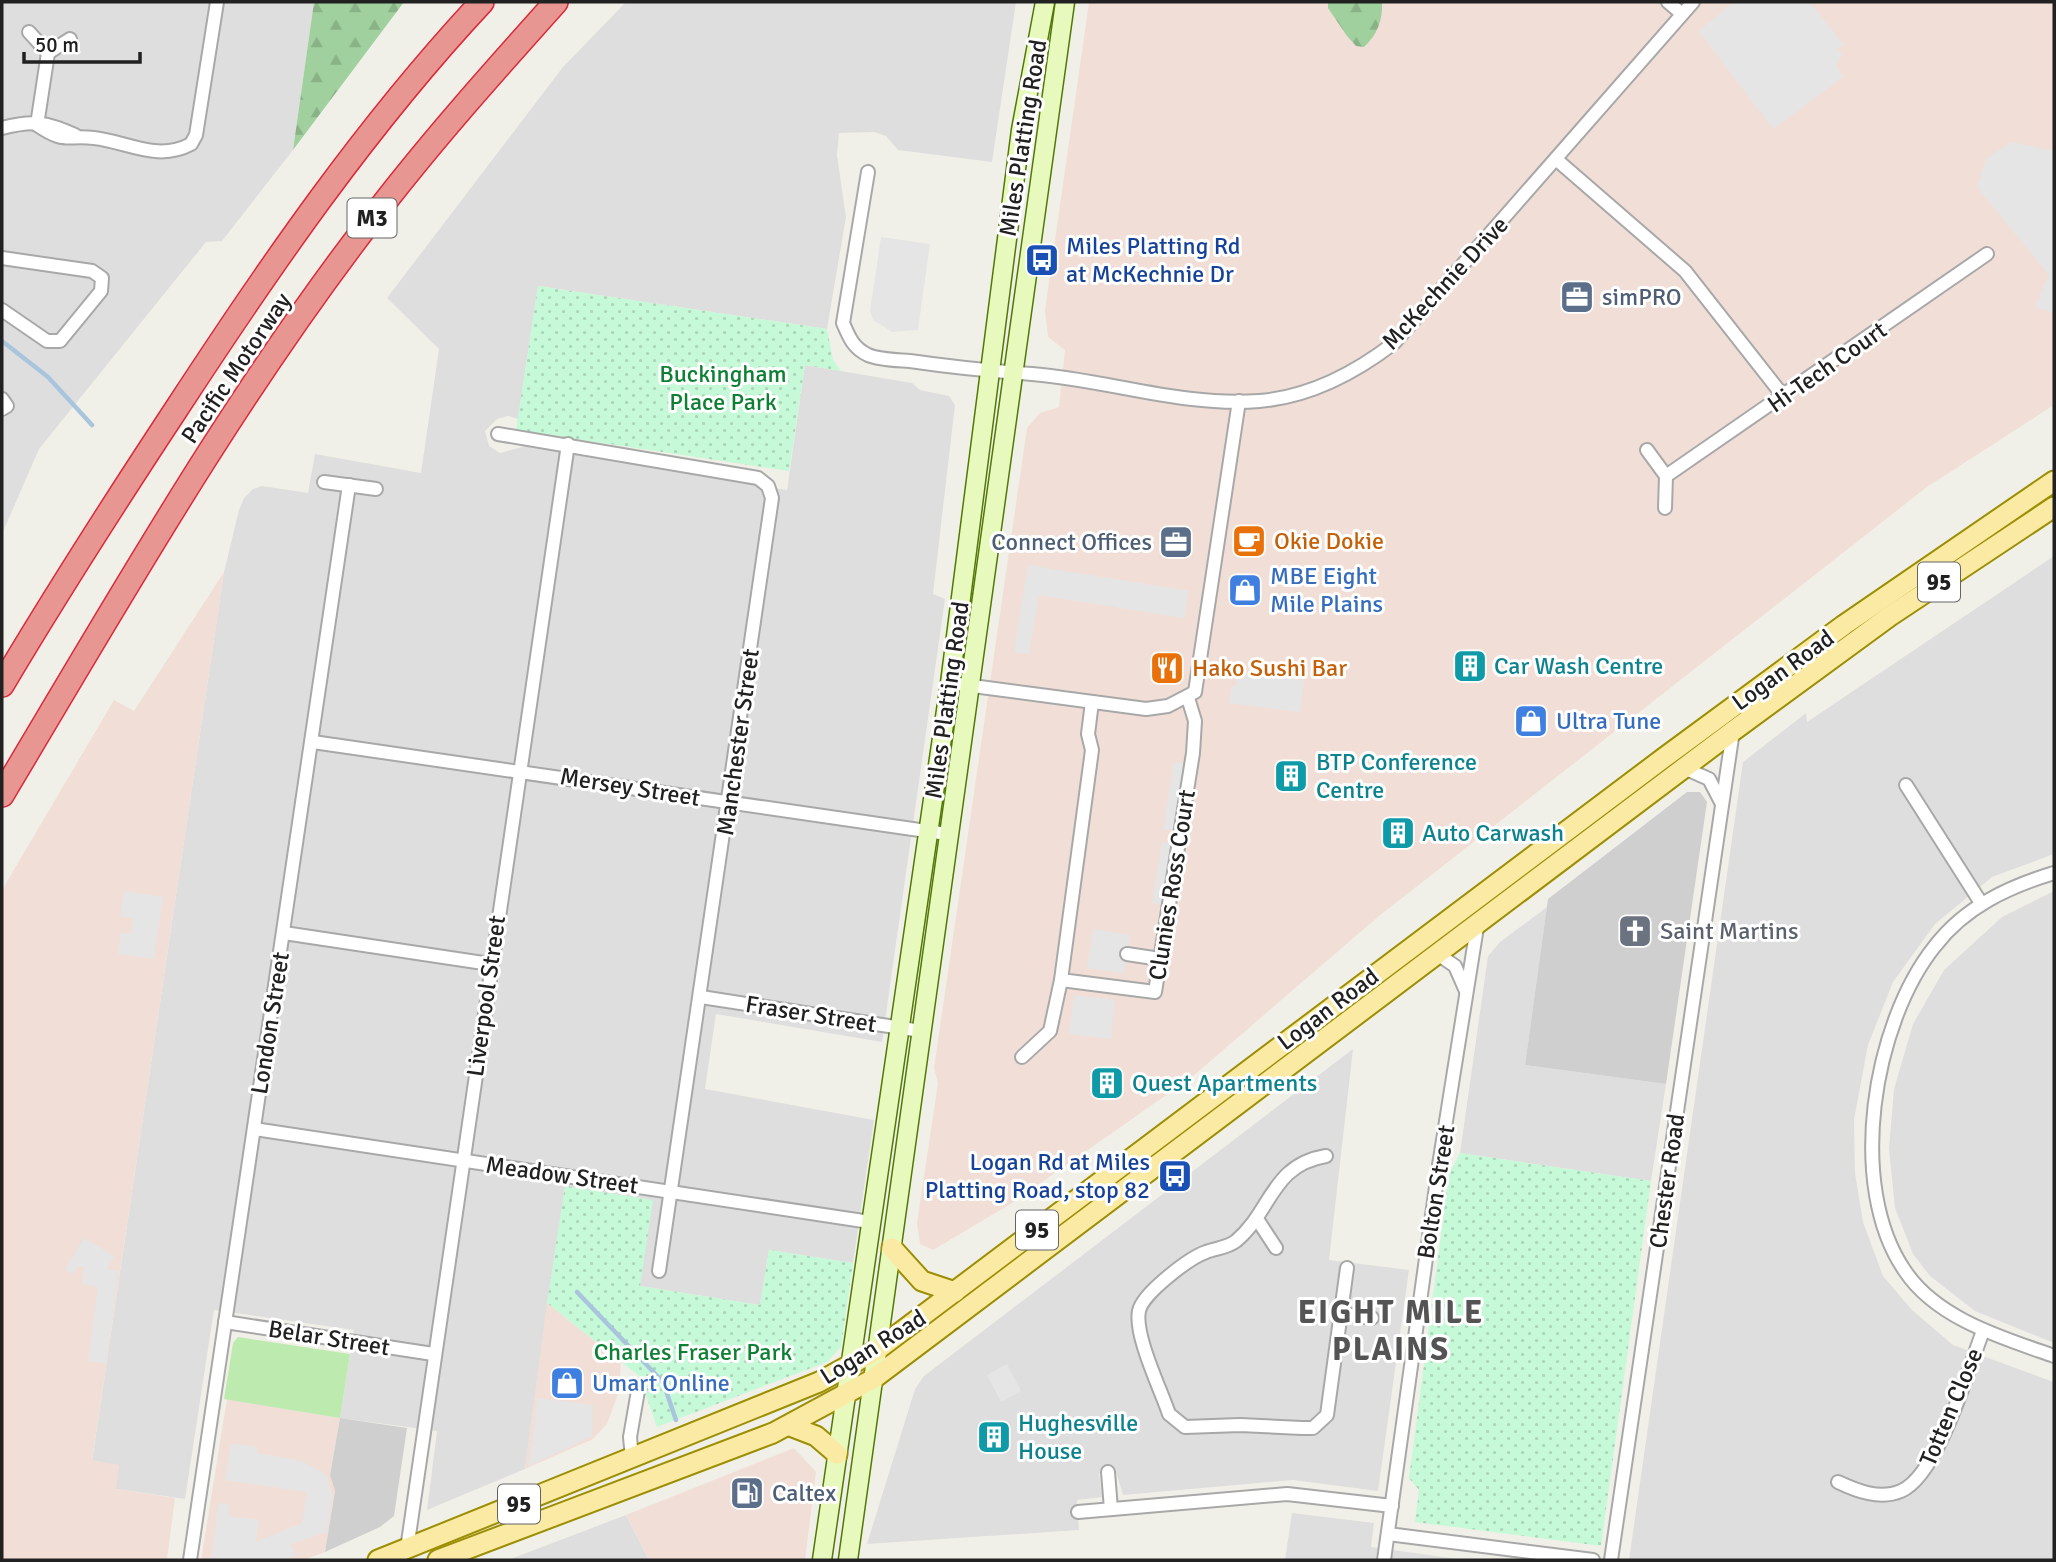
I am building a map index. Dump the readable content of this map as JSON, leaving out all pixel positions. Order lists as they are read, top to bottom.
{
  "streets": {
    "highway": ["M3", "Pacific Motorway"],
    "main road": ["Miles Platting Road", "95", "Logan Road"],
    "street": [
      "McKechnie Drive",
      "Hi-Tech Court",
      "Manchester Street",
      "Mersey Street",
      "Clunies Ross Court",
      "Liverpool Street",
      "Fraser Street",
      "London Street",
      "Meadow Street",
      "Chester Road",
      "Bolton Street",
      "Belar Street",
      "Totten Close"
    ]
  },
  "crossings": [
    ["Miles Platting Road", "McKechnie Drive"],
    ["Miles Platting Road", "Logan Road"],
    ["Miles Platting Road", "Mersey Street"],
    ["Miles Platting Road", "Fraser Street"],
    ["Miles Platting Road", "Meadow Street"],
    ["Logan Road", "Liverpool Street"],
    ["Logan Road", "Chester Road"],
    ["Logan Road", "Bolton Street"],
    ["Manchester Street", "Mersey Street"],
    ["Manchester Street", "Liverpool Street"],
    ["Manchester Street", "Fraser Street"],
    ["Manchester Street", "Meadow Street"],
    ["Mersey Street", "Liverpool Street"],
    ["Mersey Street", "London Street"],
    ["Liverpool Street", "Meadow Street"],
    ["Liverpool Street", "Belar Street"],
    ["London Street", "Meadow Street"],
    ["London Street", "Belar Street"]
  ],
  "districts": ["EIGHT MILE PLAINS"],
  "parks": ["Buckingham Place Park", "Charles Fraser Park"],
  "places": {
    "bus stop": ["Miles Platting Rd at McKechnie Dr", "Logan Rd at Miles Platting Road, stop 82"],
    "office": ["simPRO", "Connect Offices"],
    "cafe": ["Okie Dokie"],
    "shop": ["MBE Eight Mile Plains", "Ultra Tune", "Umart Online"],
    "building": [
      "Car Wash Centre",
      "BTP Conference Centre",
      "Auto Carwash",
      "Quest Apartments",
      "Hughesville House"
    ],
    "restaurant": ["Hako Sushi Bar"],
    "church": ["Saint Martins"],
    "fuel station": ["Caltex"]
  },
  "scale_bar": "50 m"
}
